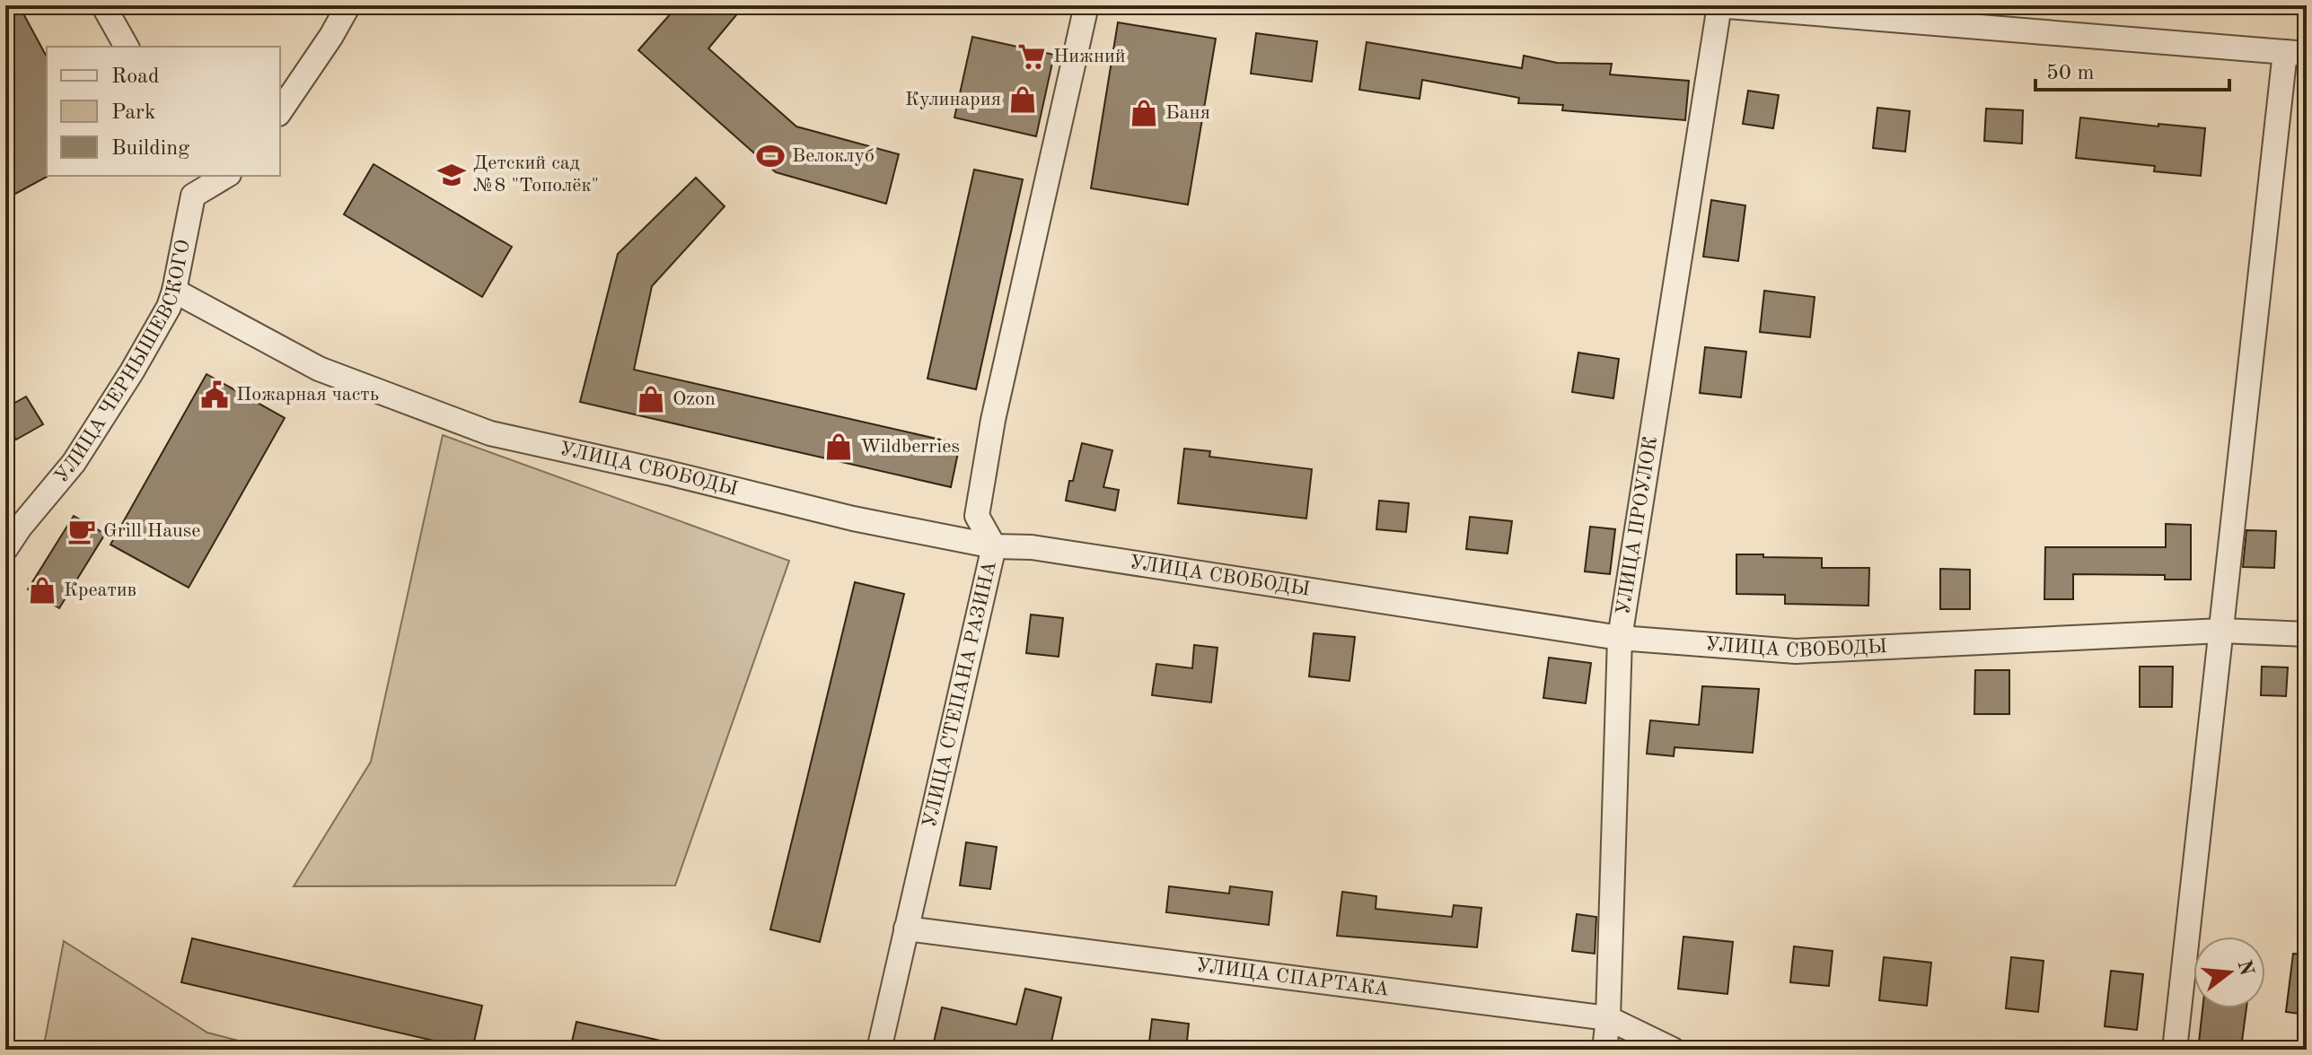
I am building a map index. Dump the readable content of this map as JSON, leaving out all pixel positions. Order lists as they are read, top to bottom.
{
  "streets": {
    "street": [
      "УЛИЦА ЧЕРНЫШЕВСКОГО",
      "УЛИЦА СВОБОДЫ",
      "УЛИЦА ПРОУЛОК",
      "УЛИЦА СТЕПАНА РАЗИНА",
      "УЛИЦА СПАРТАКА"
    ]
  },
  "crossings": [
    ["УЛИЦА ЧЕРНЫШЕВСКОГО", "УЛИЦА СВОБОДЫ"],
    ["УЛИЦА СВОБОДЫ", "УЛИЦА ПРОУЛОК"],
    ["УЛИЦА СВОБОДЫ", "УЛИЦА СТЕПАНА РАЗИНА"],
    ["УЛИЦА ПРОУЛОК", "УЛИЦА СПАРТАКА"],
    ["УЛИЦА СТЕПАНА РАЗИНА", "УЛИЦА СПАРТАКА"]
  ],
  "places": {
    "supermarket": ["Нижний"],
    "shop": [
      "Кулинария",
      "Баня",
      "Ozon",
      "Wildberries",
      "Креатив"
    ],
    "sports": ["Велоклуб"],
    "school or university": ["Детский сад №8 \"Тополёк\""],
    "public building": ["Пожарная часть"],
    "cafe": ["Grill Hause"]
  },
  "legend": ["Road", "Park", "Building"],
  "scale_bar": "50 m",
  "north": "right"
}
